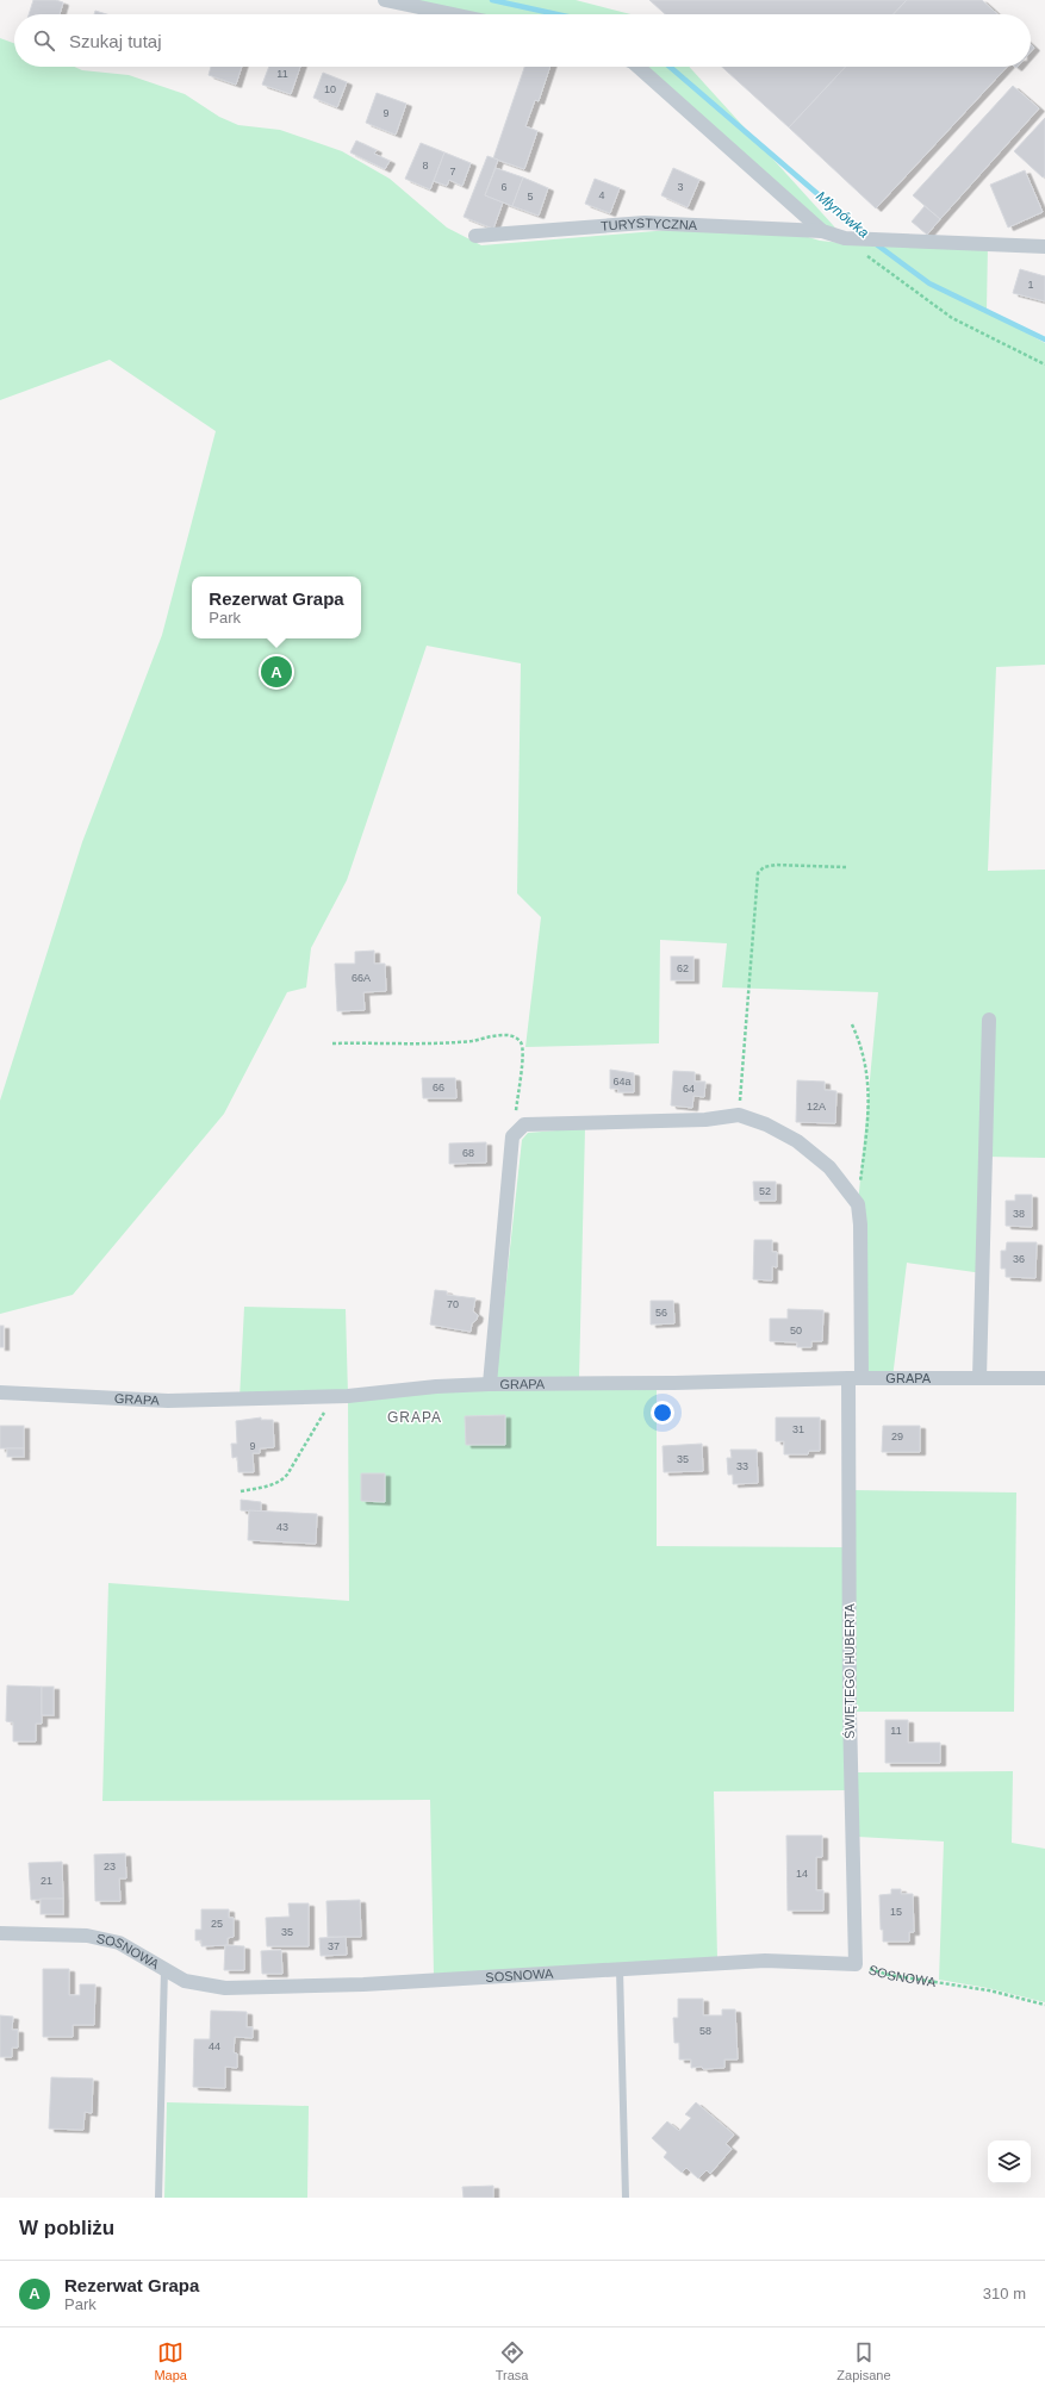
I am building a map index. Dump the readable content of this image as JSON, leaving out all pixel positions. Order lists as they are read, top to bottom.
{
  "streets": {
    "street": [
      "TURYSTYCZNA",
      "GRAPA",
      "ŚWIĘTEGO HUBERTA",
      "SOSNOWA"
    ]
  },
  "crossings": [
    ["GRAPA", "ŚWIĘTEGO HUBERTA"],
    ["ŚWIĘTEGO HUBERTA", "SOSNOWA"]
  ],
  "districts": ["GRAPA"],
  "water": ["Młynówka"],
  "house_numbers": [
    "11",
    "10",
    "9",
    "8",
    "7",
    "6",
    "3",
    "4",
    "5",
    "1",
    "62",
    "66A",
    "64a",
    "66",
    "64",
    "12A",
    "68",
    "52",
    "38",
    "36",
    "70",
    "56",
    "50",
    "31",
    "29",
    "9",
    "35",
    "33",
    "43",
    "11",
    "23",
    "14",
    "21",
    "15",
    "25",
    "35",
    "37",
    "58",
    "44"
  ],
  "page": {
    "search": "Szukaj tutaj",
    "popup": ["Rezerwat Grapa", "Park"],
    "pins": "A",
    "heading": "W pobliżu",
    "list": [
      {
        "mark": "A",
        "name": "Rezerwat Grapa",
        "note": "Park",
        "value": "310 m"
      }
    ],
    "nav": ["Mapa", "Trasa", "Zapisane"]
  }
}
